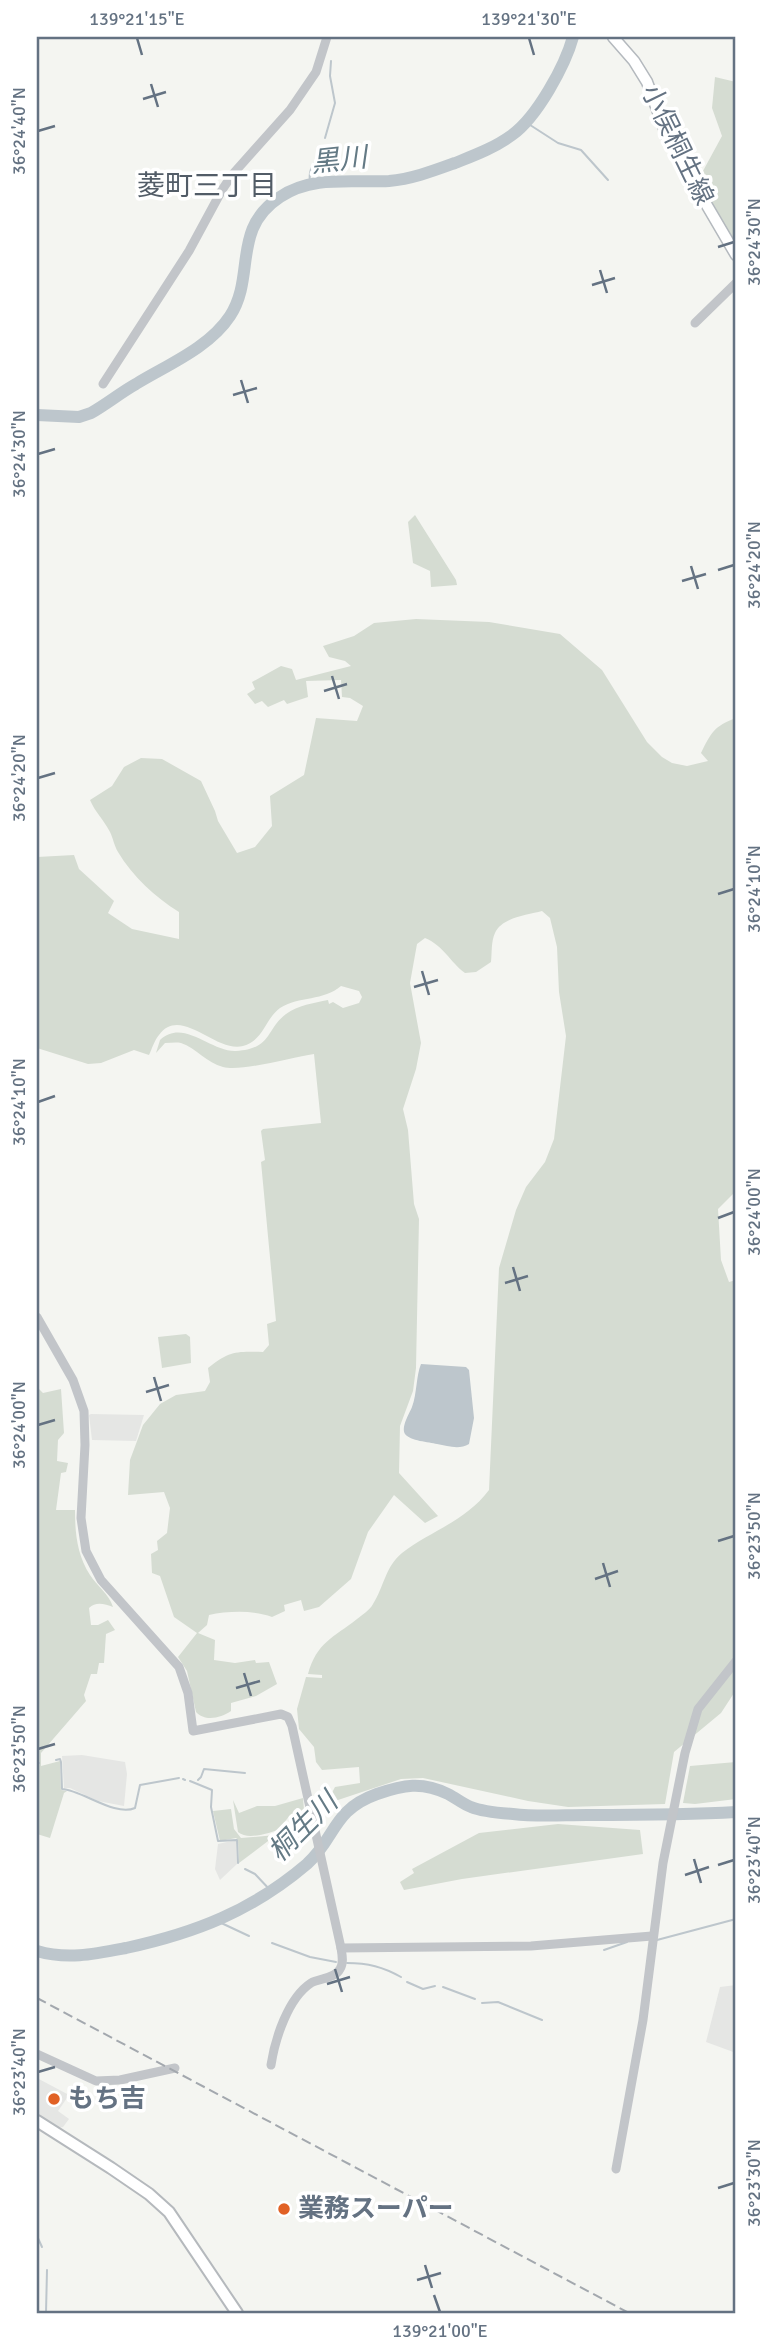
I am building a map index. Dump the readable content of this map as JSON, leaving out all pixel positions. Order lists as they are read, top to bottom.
{
  "streets": {
    "main road": ["小俣桐生線"]
  },
  "districts": ["菱町三丁目"],
  "water": ["黒川", "桐生川"],
  "places": ["もち吉", "業務スーパー"],
  "coordinates": [
    "139°21'15\"E",
    "139°21'30\"E",
    "36°24'40\"N",
    "36°24'30\"N",
    "36°24'20\"N",
    "36°24'10\"N",
    "36°24'00\"N",
    "36°23'50\"N",
    "36°23'40\"N",
    "36°23'30\"N",
    "139°21'00\"E"
  ]
}
